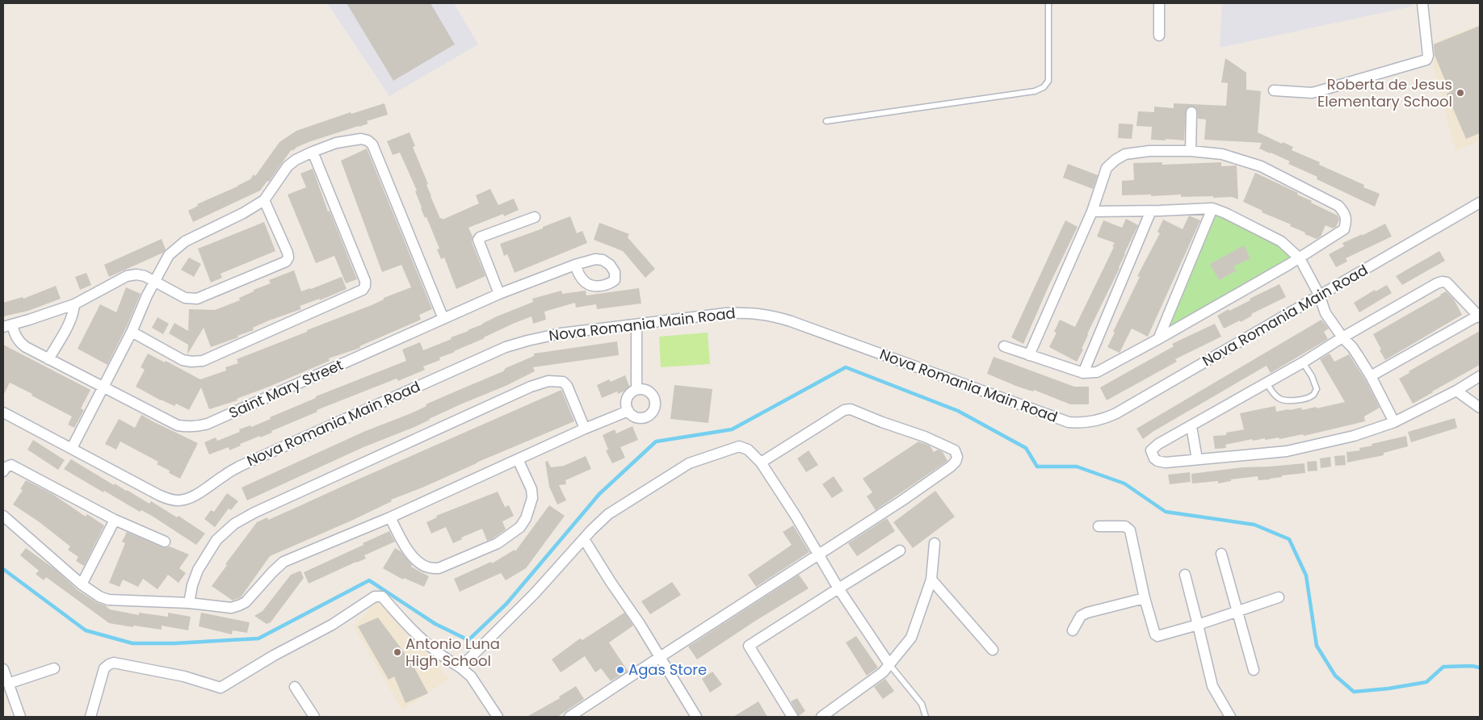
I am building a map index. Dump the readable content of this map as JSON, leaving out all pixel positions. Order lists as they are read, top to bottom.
{
  "streets": {
    "street": ["Nova Romania Main Road", "Saint Mary Street"]
  },
  "places": ["Roberta de Jesus Elementary School", "Antonio Luna High School", "Agas Store"]
}
